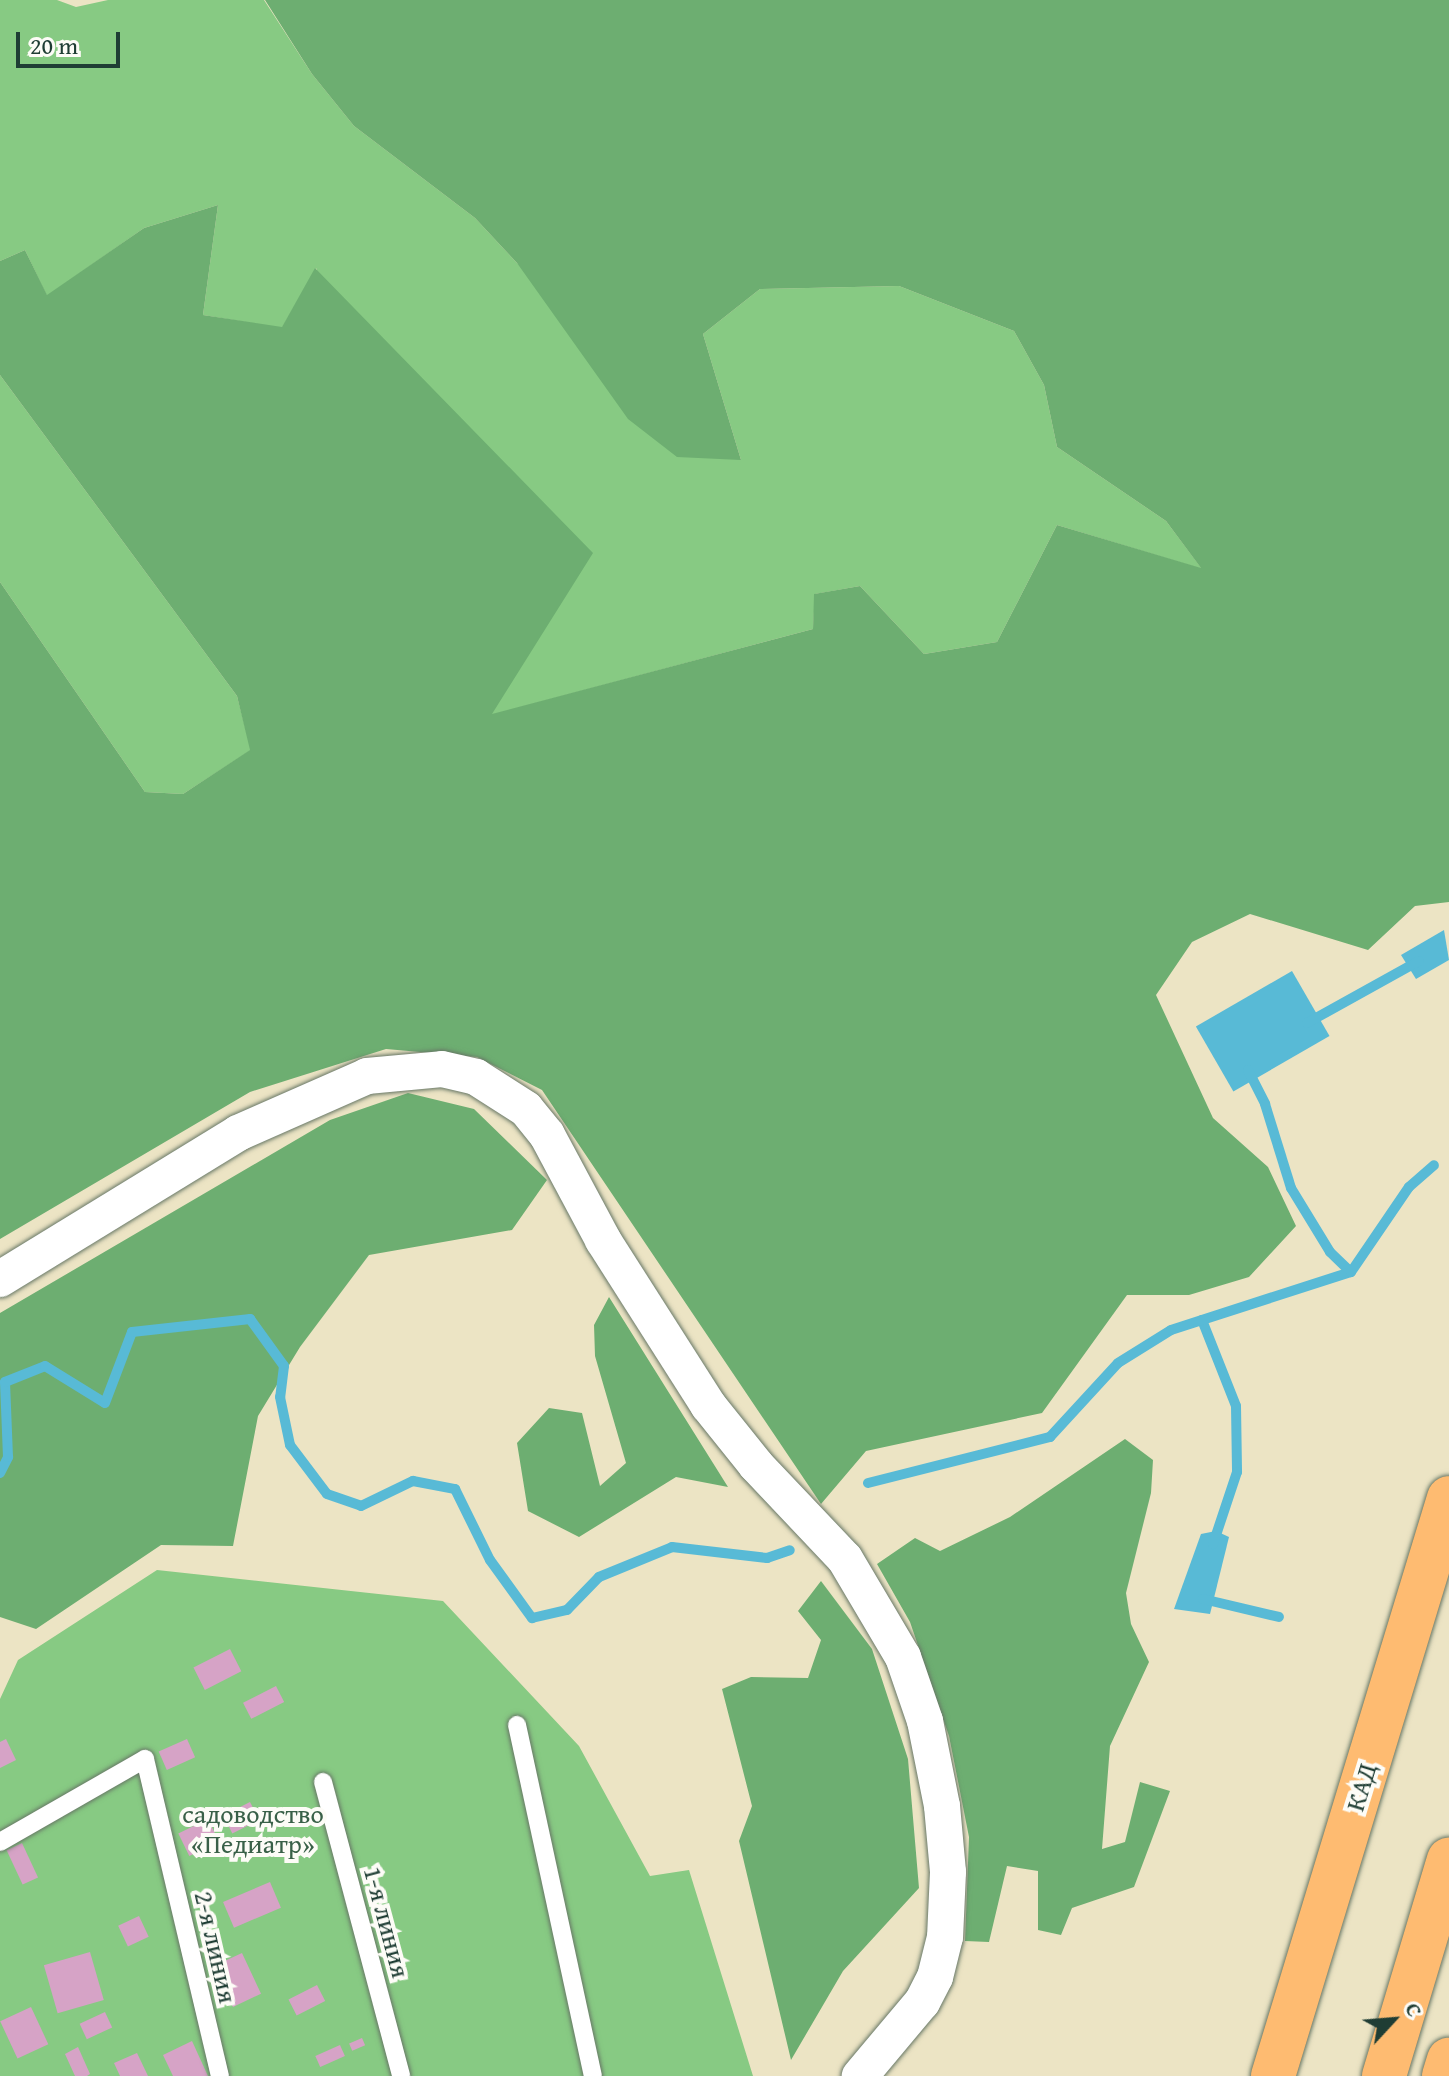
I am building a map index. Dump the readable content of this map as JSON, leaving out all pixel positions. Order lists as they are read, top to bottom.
{
  "streets": {
    "main road": ["КАД"],
    "lane": ["1-я линия", "2-я линия"]
  },
  "parks": ["садоводство «Педиатр»"],
  "scale_bar": "20 m",
  "north": "top right"
}
